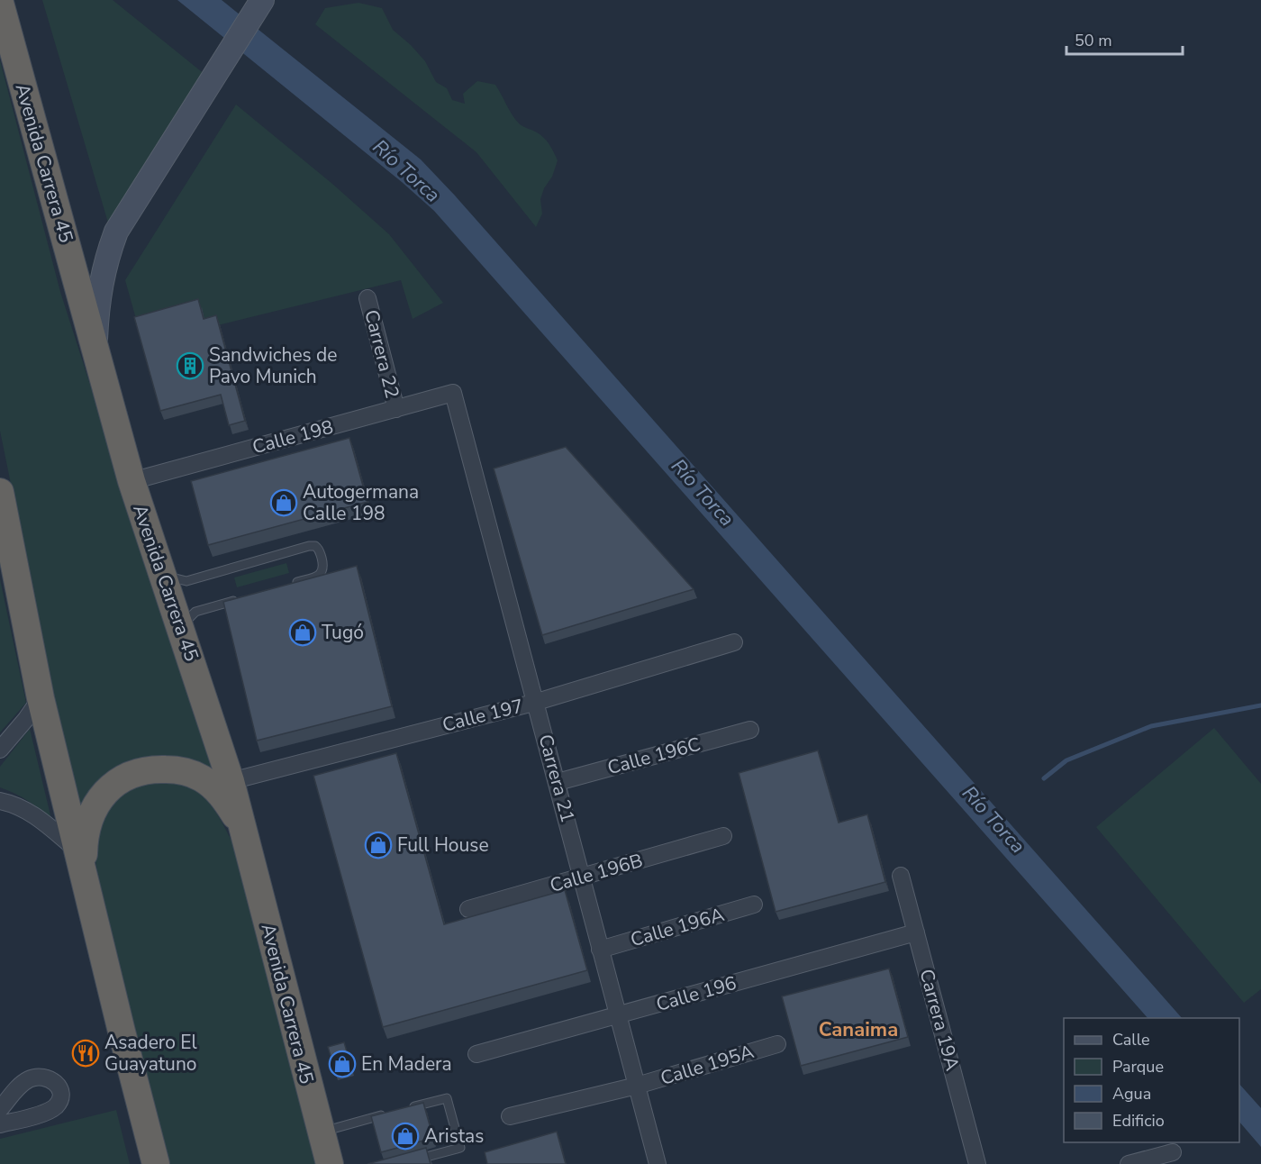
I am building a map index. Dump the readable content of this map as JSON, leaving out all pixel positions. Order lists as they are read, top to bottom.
{
  "streets": {
    "highway": ["Avenida Carrera 45"],
    "street": [
      "Carrera 22",
      "Calle 198",
      "Calle 197",
      "Calle 196C",
      "Carrera 21",
      "Calle 196B",
      "Calle 196A",
      "Calle 196",
      "Carrera 19A",
      "Calle 195A"
    ]
  },
  "crossings": [
    ["Avenida Carrera 45", "Calle 198"],
    ["Avenida Carrera 45", "Calle 197"],
    ["Carrera 22", "Calle 198"],
    ["Calle 198", "Carrera 21"],
    ["Calle 197", "Carrera 21"],
    ["Calle 196C", "Carrera 21"],
    ["Carrera 21", "Calle 196B"],
    ["Carrera 21", "Calle 196A"],
    ["Carrera 21", "Calle 196"],
    ["Carrera 21", "Calle 195A"],
    ["Calle 196", "Carrera 19A"]
  ],
  "districts": ["Canaima"],
  "water": ["Río Torca"],
  "places": {
    "building": ["Sandwiches de Pavo Munich"],
    "shop": [
      "Autogermana Calle 198",
      "Tugó",
      "Full House",
      "En Madera",
      "Aristas"
    ],
    "restaurant": ["Asadero El Guayatuno"]
  },
  "legend": [
    "Calle",
    "Parque",
    "Agua",
    "Edificio"
  ],
  "scale_bar": "50 m"
}
